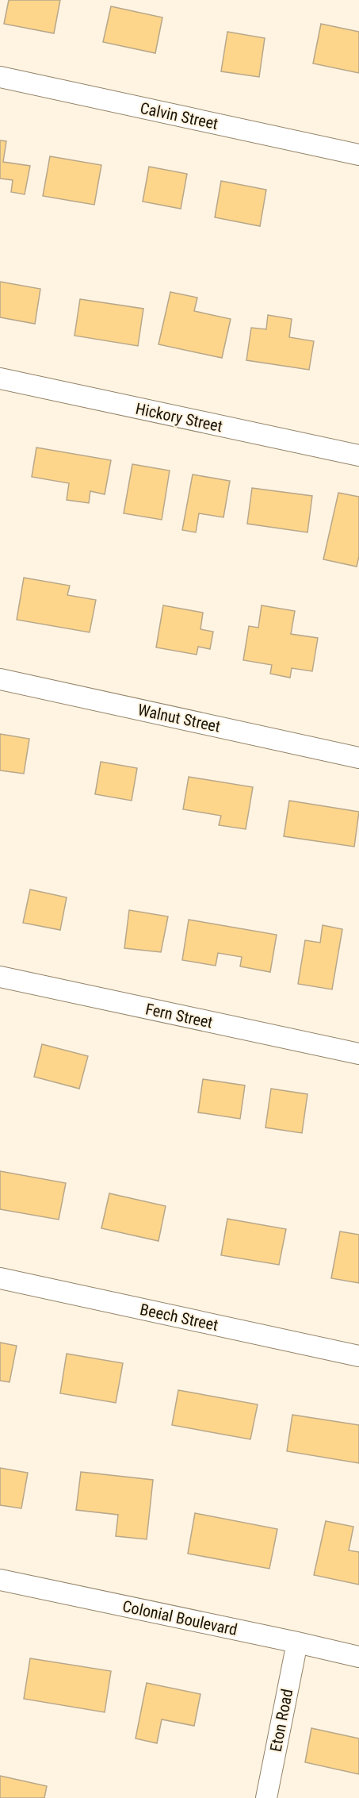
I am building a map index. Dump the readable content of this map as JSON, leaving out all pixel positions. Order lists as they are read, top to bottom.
{
  "streets": {
    "street": [
      "Calvin Street",
      "Hickory Street",
      "Walnut Street",
      "Fern Street",
      "Beech Street",
      "Colonial Boulevard",
      "Eton Road"
    ]
  },
  "crossings": [
    ["Colonial Boulevard", "Eton Road"]
  ]
}
